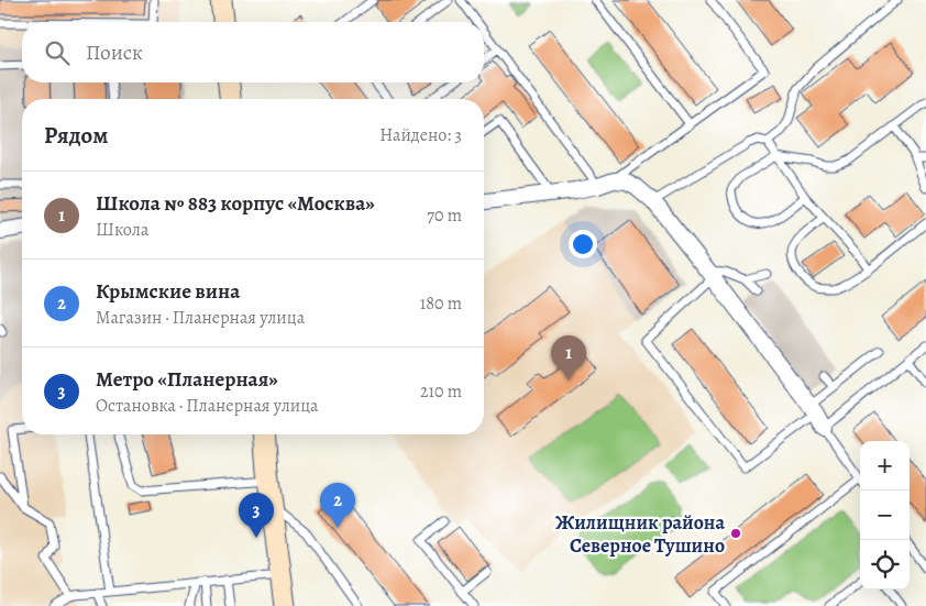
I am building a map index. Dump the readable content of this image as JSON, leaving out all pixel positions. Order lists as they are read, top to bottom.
{
  "places": ["Жилищник района Северное Тушино"],
  "page": {
    "search": "Поиск",
    "heading": ["Рядом", "Найдено: 3"],
    "list": [
      {
        "mark": "1",
        "name": "Школа № 883 корпус «Москва»",
        "note": "Школа",
        "value": "70 m"
      },
      {
        "mark": "2",
        "name": "Крымские вина",
        "note": "Магазин · Планерная улица",
        "value": "180 m"
      },
      {
        "mark": "3",
        "name": "Метро «Планерная»",
        "note": "Остановка · Планерная улица",
        "value": "210 m"
      }
    ],
    "pins": ["1", "2", "3"],
    "map_buttons": ["+", "−"]
  }
}
